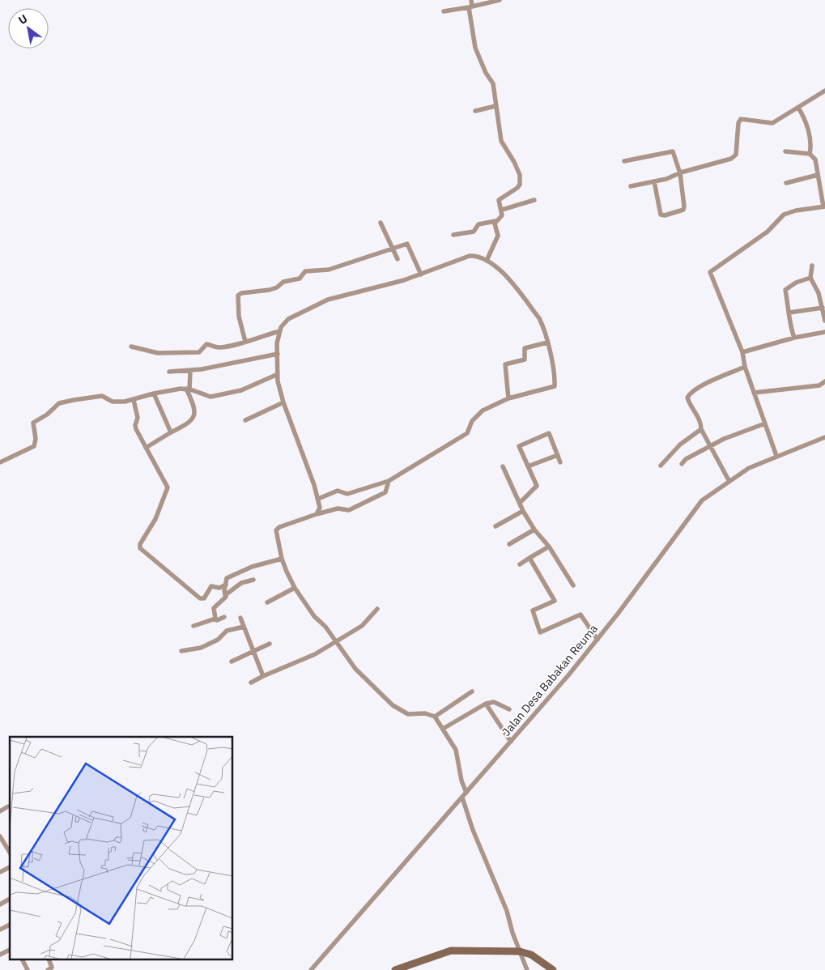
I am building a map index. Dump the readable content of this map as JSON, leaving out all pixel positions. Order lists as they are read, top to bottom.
{
  "streets": {
    "street": ["Jalan Desa Babakan Reuma"]
  },
  "north": "top left"
}
